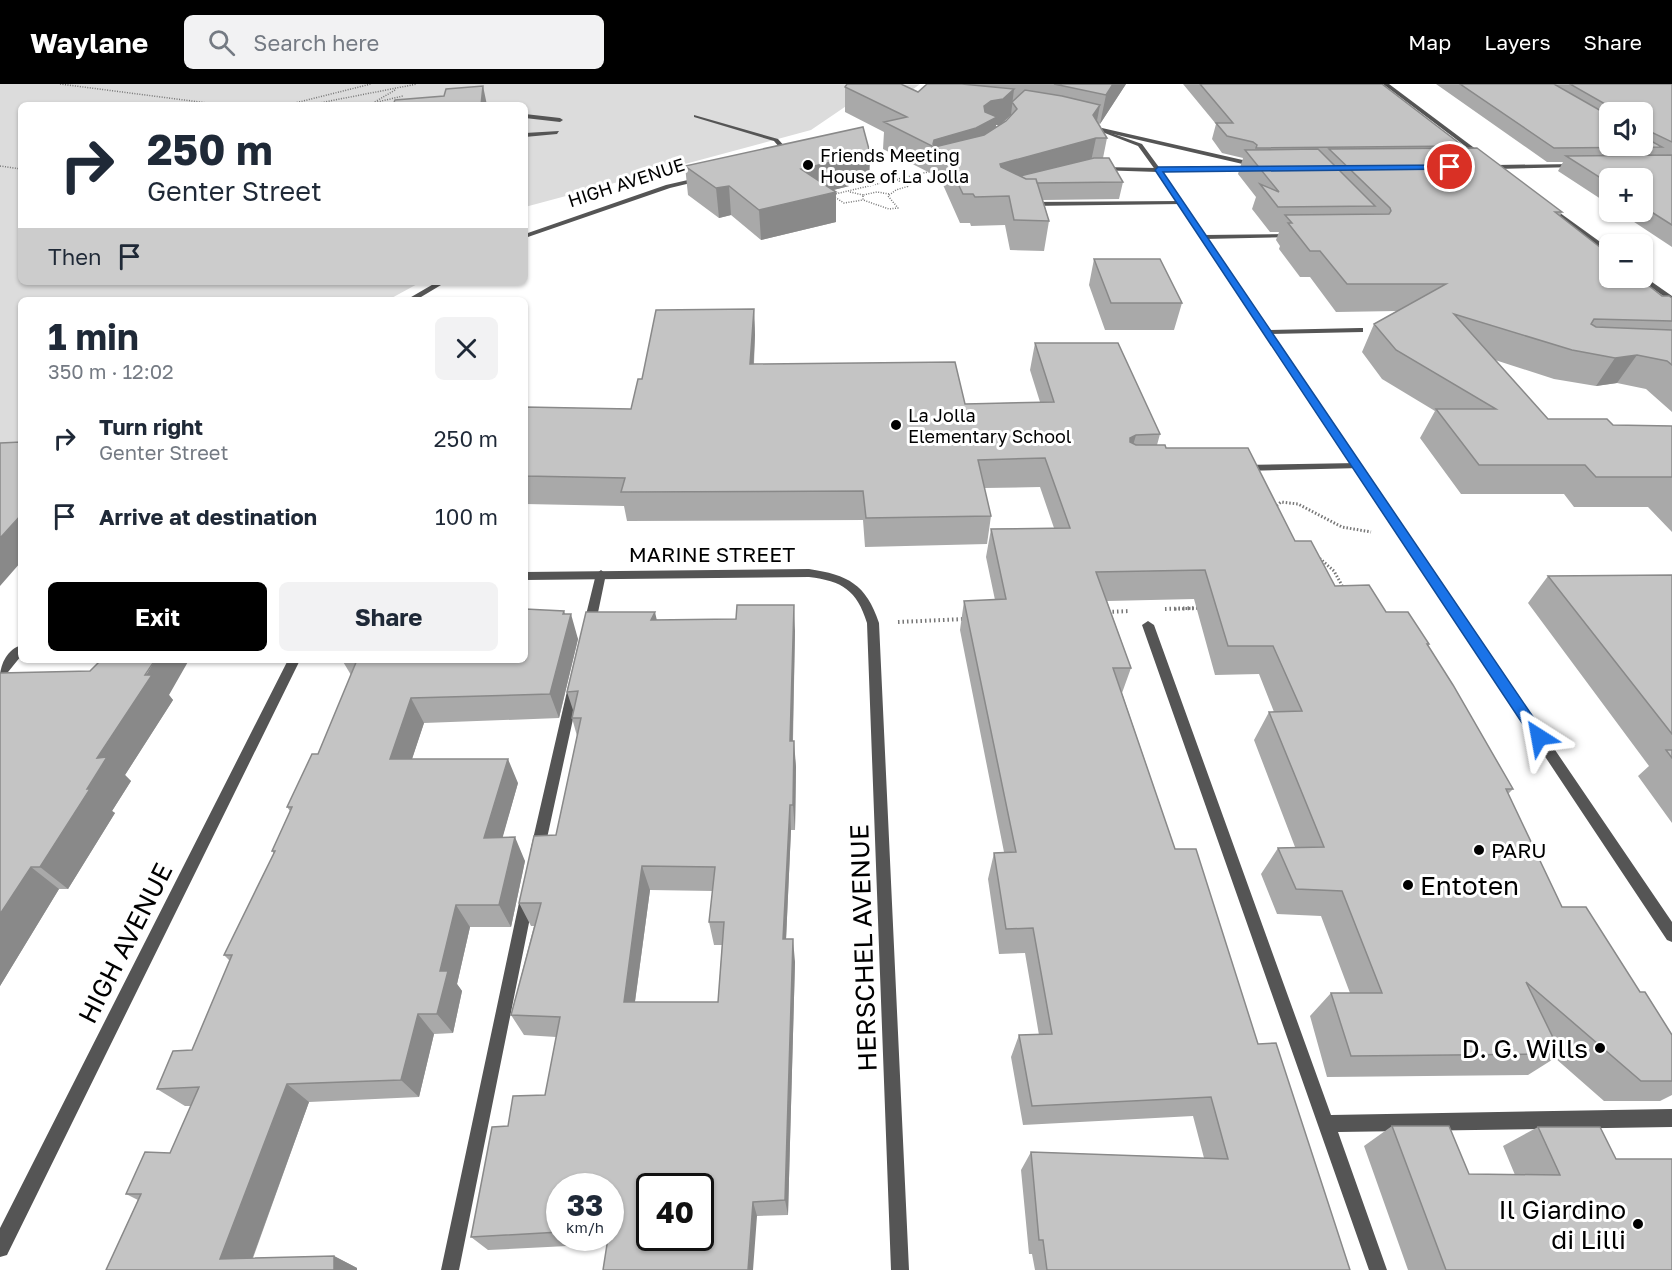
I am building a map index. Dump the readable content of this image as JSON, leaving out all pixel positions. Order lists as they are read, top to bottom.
{
  "streets": {
    "street": ["HIGH AVENUE", "MARINE STREET", "HERSCHEL AVENUE"]
  },
  "crossings": [
    ["MARINE STREET", "HERSCHEL AVENUE"]
  ],
  "places": [
    "Friends Meeting House of La Jolla",
    "La Jolla Elementary School",
    "PARU",
    "Entoten",
    "D. G. Wills",
    "Il Giardino di Lilli"
  ],
  "page": {
    "header": "Waylane",
    "search": "Search here",
    "nav": ["Map", "Layers", "Share"],
    "map_buttons": ["+", "−"],
    "turn": ["250 m", "Genter Street"],
    "then": "Then",
    "heading": ["1 min", "350 m · 12:02"],
    "list": [
      {
        "name": "Turn right",
        "note": "Genter Street",
        "value": "250 m"
      },
      {
        "name": "Arrive at destination",
        "value": "100 m"
      }
    ],
    "buttons": ["Exit", "Share"],
    "speed": "33 km/h",
    "limit": "40"
  }
}
